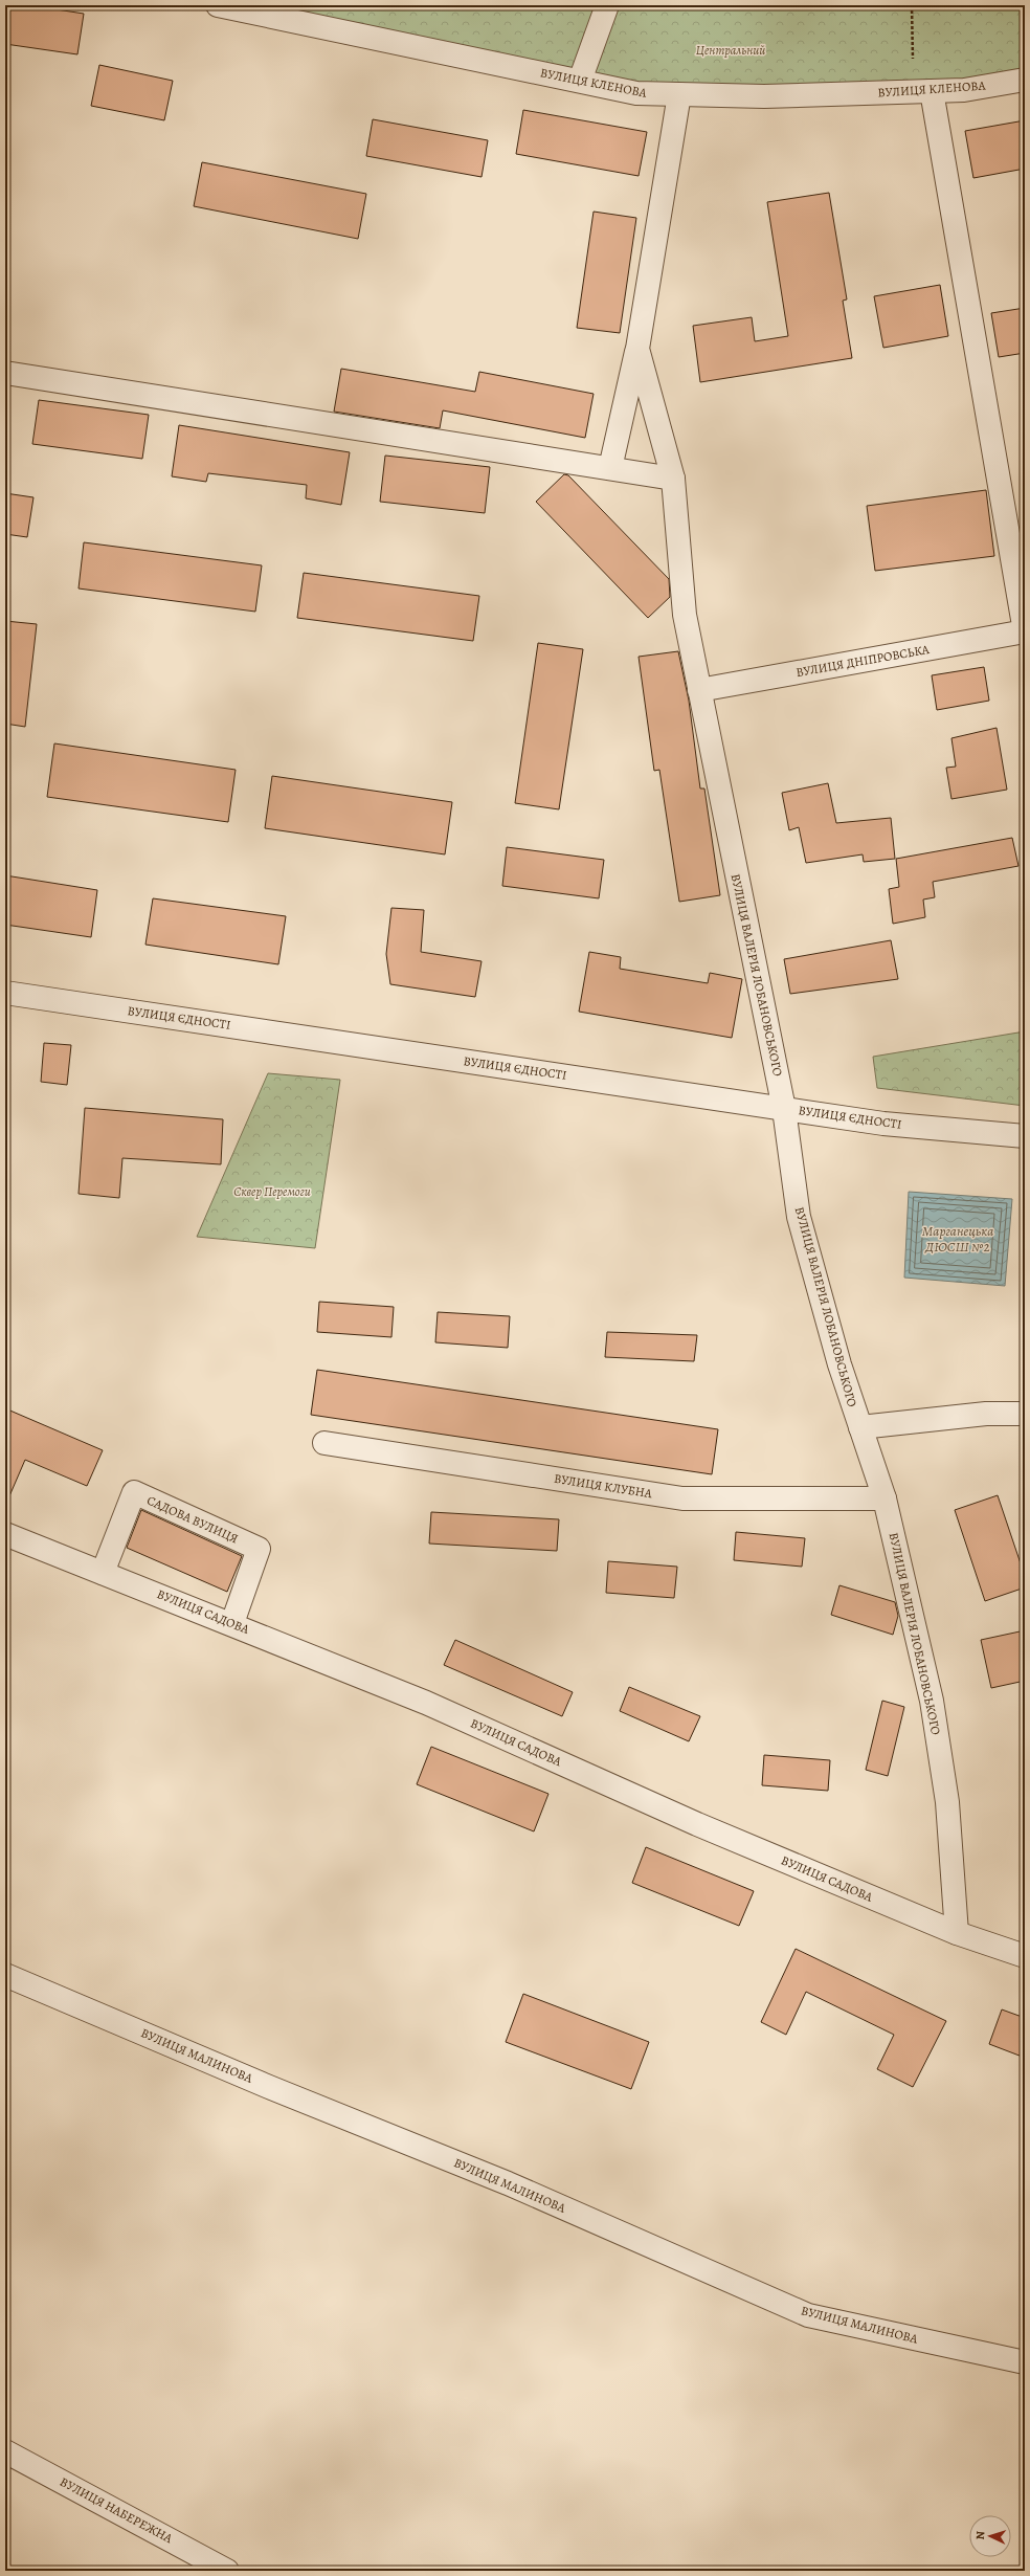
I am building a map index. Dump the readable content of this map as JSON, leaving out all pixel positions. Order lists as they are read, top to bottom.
{
  "streets": {
    "street": [
      "ВУЛИЦЯ КЛЕНОВА",
      "ВУЛИЦЯ ДНІПРОВСЬКА",
      "ВУЛИЦЯ ВАЛЕРІЯ ЛОБАНОВСЬКОГО",
      "ВУЛИЦЯ ЄДНОСТІ",
      "ВУЛИЦЯ КЛУБНА",
      "САДОВА ВУЛИЦЯ",
      "ВУЛИЦЯ САДОВА",
      "ВУЛИЦЯ МАЛИНОВА",
      "ВУЛИЦЯ НАБЕРЕЖНА"
    ]
  },
  "crossings": [
    ["ВУЛИЦЯ ДНІПРОВСЬКА", "ВУЛИЦЯ ВАЛЕРІЯ ЛОБАНОВСЬКОГО"],
    ["ВУЛИЦЯ ВАЛЕРІЯ ЛОБАНОВСЬКОГО", "ВУЛИЦЯ ЄДНОСТІ"],
    ["ВУЛИЦЯ ВАЛЕРІЯ ЛОБАНОВСЬКОГО", "ВУЛИЦЯ КЛУБНА"],
    ["ВУЛИЦЯ ВАЛЕРІЯ ЛОБАНОВСЬКОГО", "ВУЛИЦЯ САДОВА"],
    ["САДОВА ВУЛИЦЯ", "ВУЛИЦЯ САДОВА"]
  ],
  "water": ["Марганецька ДЮСШ №2"],
  "parks": ["Центральний", "Сквер Перемоги"],
  "north": "left"
}
